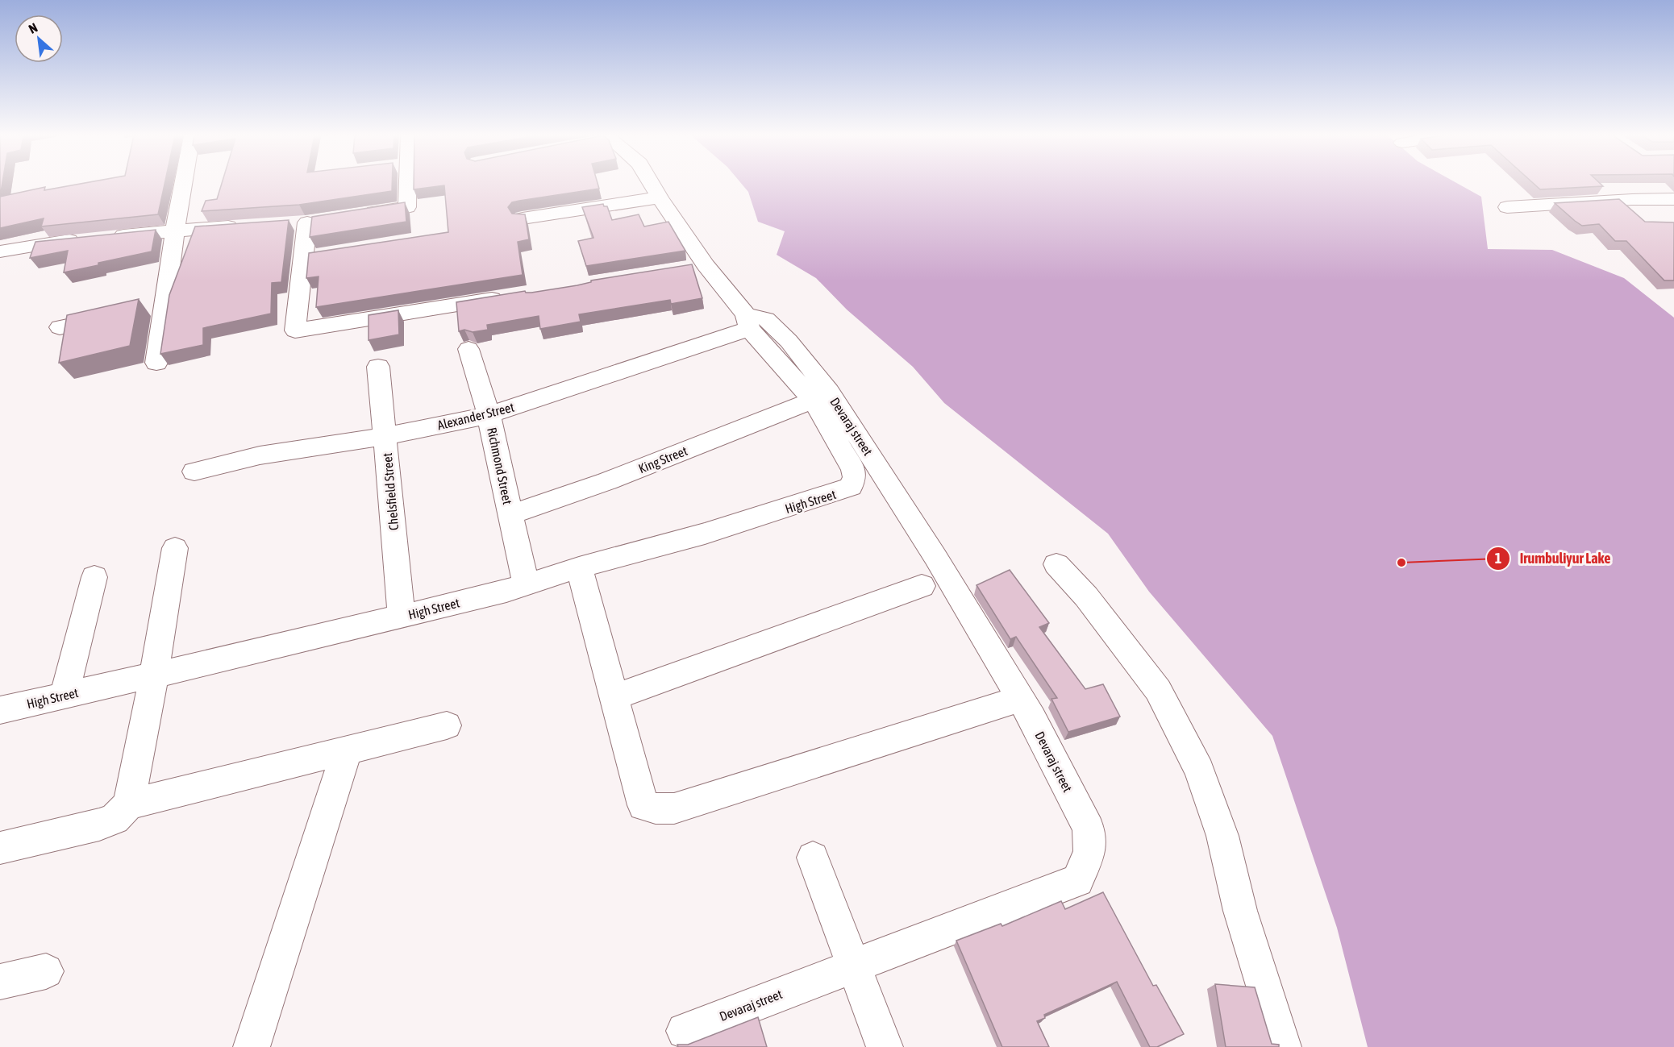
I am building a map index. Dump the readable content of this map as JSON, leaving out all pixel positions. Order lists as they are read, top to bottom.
{
  "streets": {
    "street": [
      "Alexander Street",
      "Devaraj street",
      "King Street",
      "Richmond Street",
      "Chelsfield Street",
      "High Street"
    ]
  },
  "crossings": [
    ["Alexander Street", "Devaraj street"],
    ["Alexander Street", "Richmond Street"],
    ["Alexander Street", "Chelsfield Street"],
    ["Devaraj street", "King Street"],
    ["Devaraj street", "High Street"],
    ["King Street", "Richmond Street"],
    ["Richmond Street", "High Street"],
    ["Chelsfield Street", "High Street"]
  ],
  "places": ["Irumbuliyur Lake"],
  "north": "top left"
}
